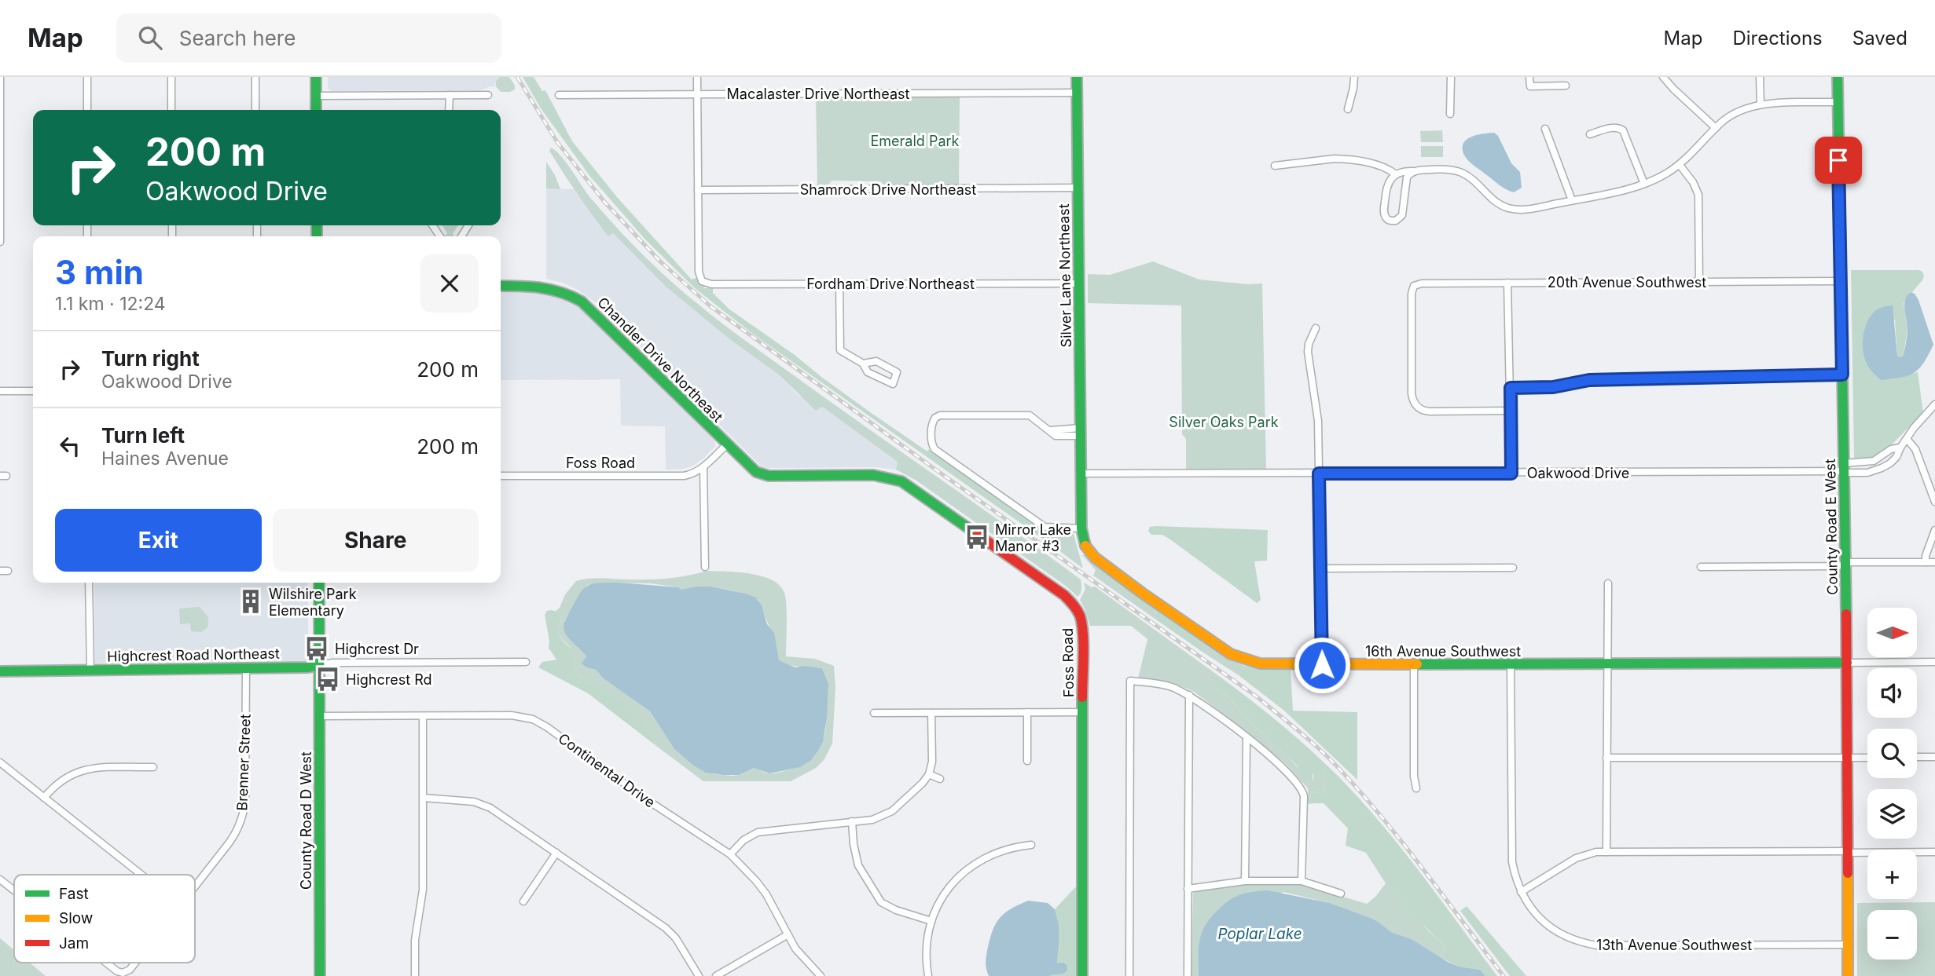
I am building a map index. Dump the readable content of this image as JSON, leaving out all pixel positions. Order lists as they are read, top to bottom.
{
  "streets": {
    "street": [
      "Macalaster Drive Northeast",
      "Shamrock Drive Northeast",
      "Silver Lane Northeast",
      "20th Avenue Southwest",
      "Fordham Drive Northeast",
      "Chandler Drive Northeast",
      "Foss Road",
      "Oakwood Drive",
      "County Road E West",
      "16th Avenue Southwest",
      "Highcrest Road Northeast",
      "Brenner Street",
      "Continental Drive",
      "County Road D West",
      "13th Avenue Southwest"
    ]
  },
  "crossings": [
    ["Macalaster Drive Northeast", "Silver Lane Northeast"],
    ["Shamrock Drive Northeast", "Silver Lane Northeast"],
    ["Shamrock Drive Northeast", "Fordham Drive Northeast"],
    ["Silver Lane Northeast", "Fordham Drive Northeast"],
    ["Silver Lane Northeast", "Oakwood Drive"],
    ["Silver Lane Northeast", "16th Avenue Southwest"],
    ["20th Avenue Southwest", "County Road E West"],
    ["Chandler Drive Northeast", "Foss Road"],
    ["Oakwood Drive", "County Road E West"],
    ["Oakwood Drive", "16th Avenue Southwest"],
    ["County Road E West", "16th Avenue Southwest"],
    ["County Road E West", "13th Avenue Southwest"],
    ["16th Avenue Southwest", "13th Avenue Southwest"],
    ["Highcrest Road Northeast", "Brenner Street"],
    ["Highcrest Road Northeast", "County Road D West"],
    ["Continental Drive", "County Road D West"]
  ],
  "water": ["Poplar Lake"],
  "parks": ["Emerald Park", "Silver Oaks Park"],
  "places": {
    "bus stop": ["Mirror Lake Manor #3", "Highcrest Dr", "Highcrest Rd"],
    "building": ["Wilshire Park Elementary"]
  },
  "legend": ["Fast", "Slow", "Jam"],
  "north": "right",
  "page": {
    "header": "Map",
    "search": "Search here",
    "nav": ["Map", "Directions", "Saved"],
    "turn": ["200 m", "Oakwood Drive"],
    "heading": ["3 min", "1.1 km · 12:24"],
    "list": [
      {
        "name": "Turn right",
        "note": "Oakwood Drive",
        "value": "200 m"
      },
      {
        "name": "Turn left",
        "note": "Haines Avenue",
        "value": "200 m"
      }
    ],
    "buttons": ["Exit", "Share"],
    "map_buttons": ["+", "−"]
  }
}
